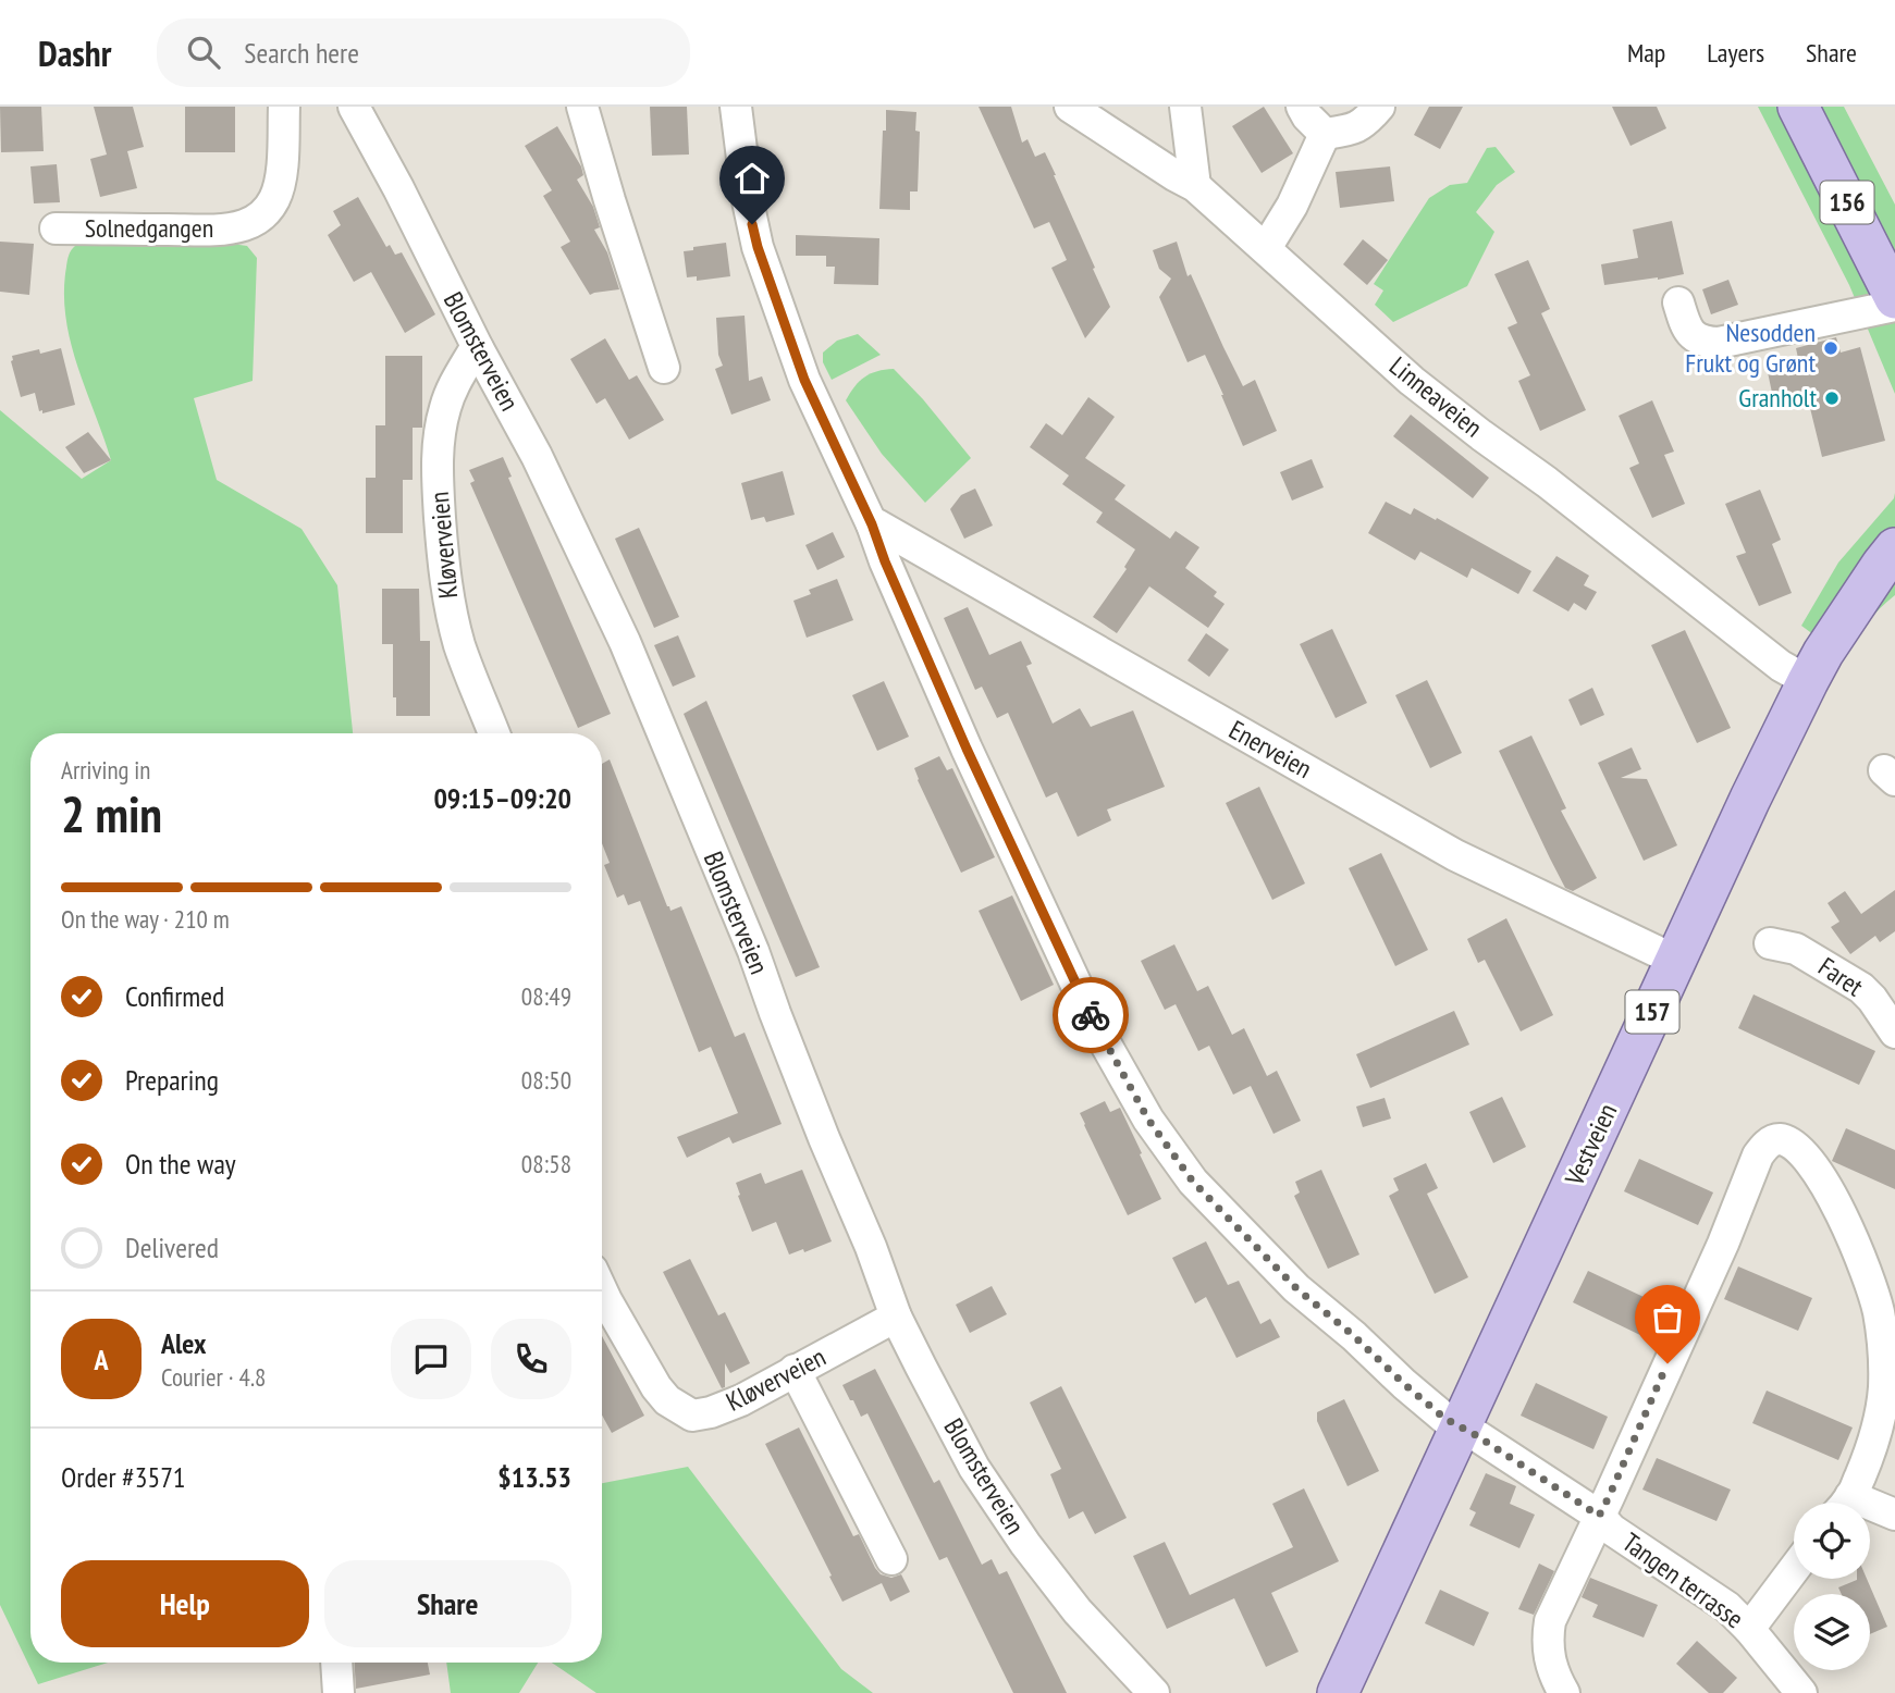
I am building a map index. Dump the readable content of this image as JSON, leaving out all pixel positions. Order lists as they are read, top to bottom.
{
  "streets": {
    "main road": ["156", "157", "Vestveien"],
    "street": [
      "Solnedgangen",
      "Blomsterveien",
      "Linneaveien",
      "Kløverveien",
      "Enerveien",
      "Faret",
      "Tangen terrasse"
    ]
  },
  "crossings": [
    ["Blomsterveien", "Kløverveien"],
    ["Linneaveien", "Vestveien"],
    ["Enerveien", "Vestveien"],
    ["Enerveien", "Tangen terrasse"],
    ["Vestveien", "Tangen terrasse"]
  ],
  "places": ["Nesodden Frukt og Grønt", "Granholt"],
  "page": {
    "header": "Dashr",
    "search": "Search here",
    "nav": ["Map", "Layers", "Share"],
    "heading": ["2 min", "Arriving in", "09:15–09:20"],
    "panel": [
      "Alex",
      "Courier · 4.8",
      "Order #3571",
      "$13.53"
    ],
    "bar": "On the way · 210 m",
    "list": [
      ["Confirmed", "08:49"],
      ["Preparing", "08:50"],
      ["On the way", "08:58"],
      "Delivered"
    ],
    "round": "A",
    "buttons": ["Help", "Share"]
  }
}
